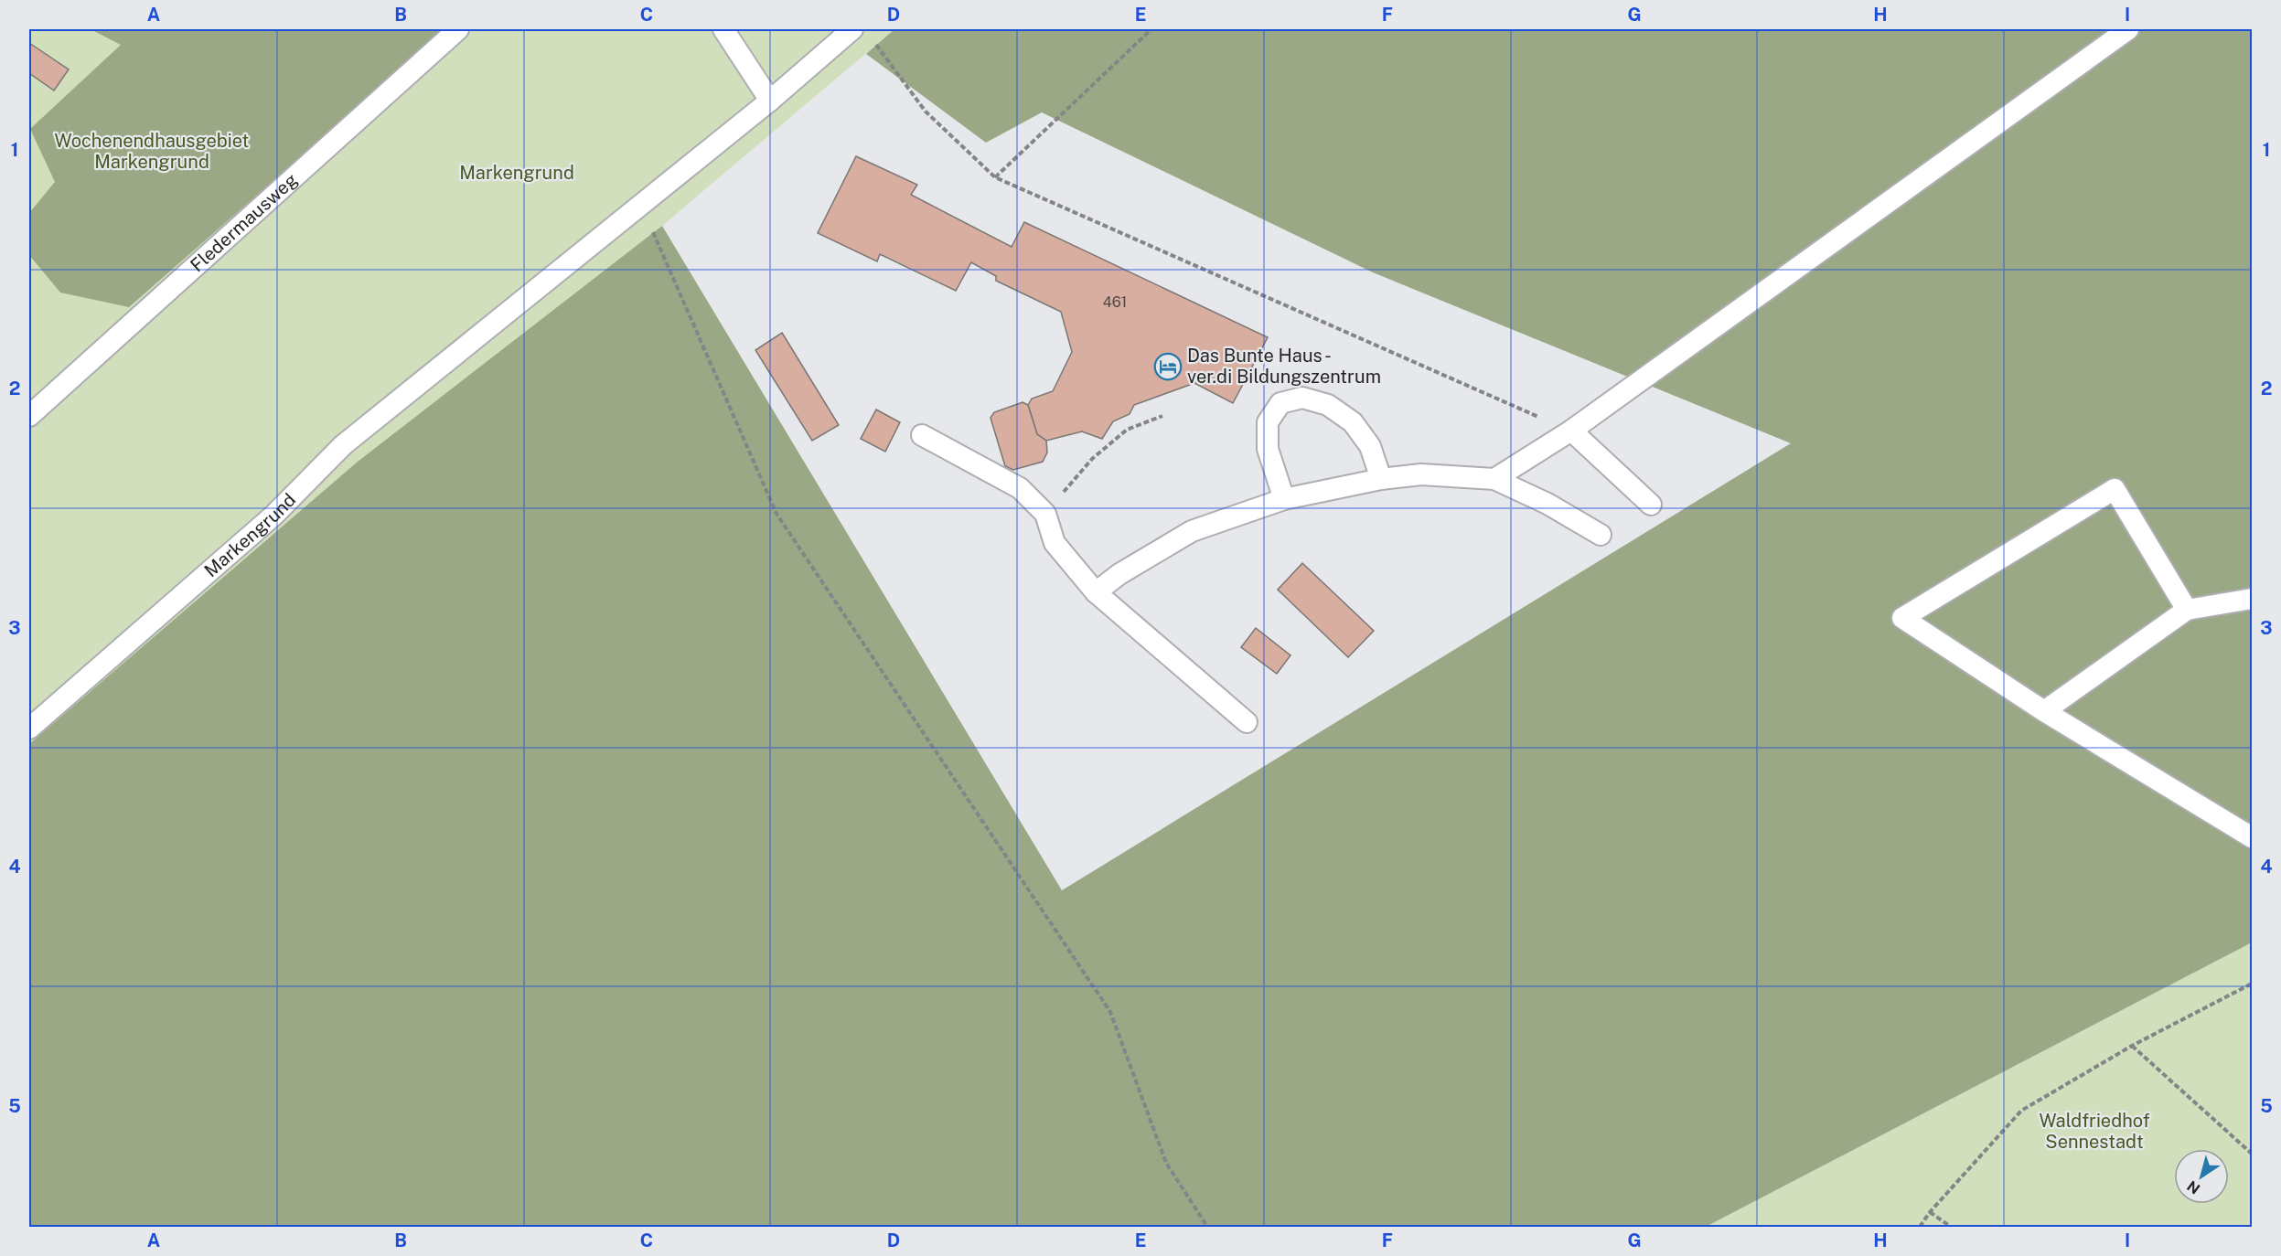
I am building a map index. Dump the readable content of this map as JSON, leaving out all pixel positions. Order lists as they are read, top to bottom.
{
  "streets": {
    "lane": ["Fledermausweg", "Markengrund"]
  },
  "parks": ["Wochenendhausgebiet Markengrund", "Markengrund", "Waldfriedhof Sennestadt"],
  "places": {
    "hotel": ["Das Bunte Haus - ver.di Bildungszentrum"]
  },
  "house_numbers": ["461"],
  "north": "bottom left",
  "grid": {
    "columns": [
      "A",
      "B",
      "C",
      "D",
      "E",
      "F",
      "G",
      "H",
      "I"
    ],
    "rows": [
      "1",
      "2",
      "3",
      "4",
      "5"
    ]
  }
}
